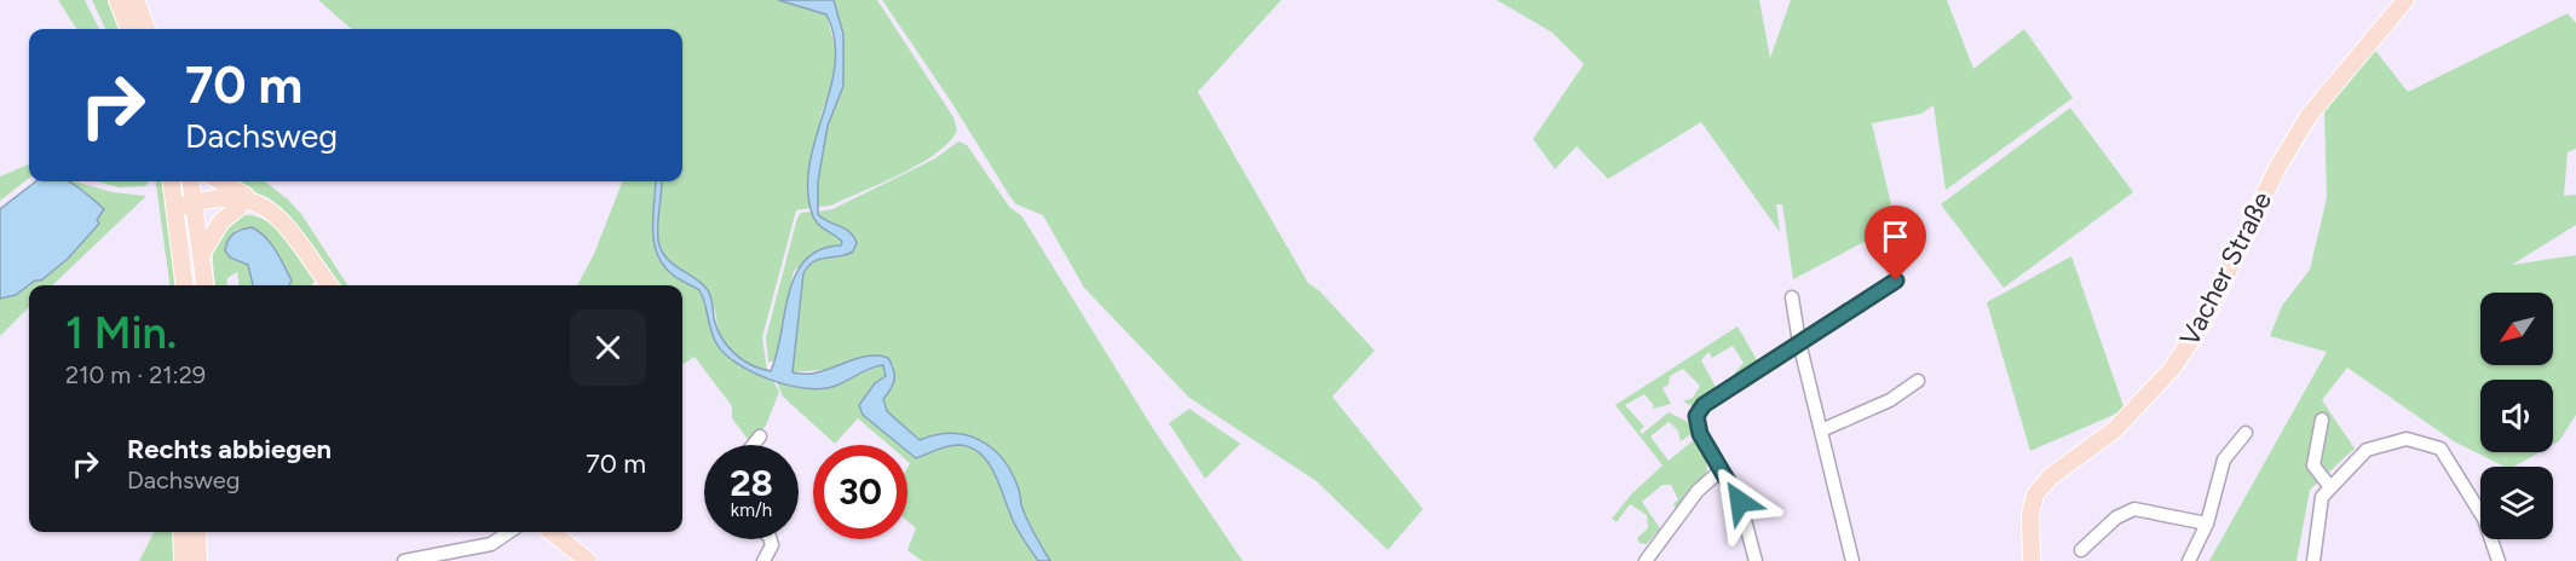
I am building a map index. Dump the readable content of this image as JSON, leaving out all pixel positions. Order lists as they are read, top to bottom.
{
  "streets": {
    "main road": ["Vacher Straße"]
  },
  "north": "bottom left",
  "page": {
    "turn": ["70 m", "Dachsweg"],
    "heading": ["1 Min.", "210 m · 21:29"],
    "list": [
      {
        "name": "Rechts abbiegen",
        "note": "Dachsweg",
        "value": "70 m"
      }
    ],
    "speed": "28 km/h",
    "limit": "30"
  }
}
